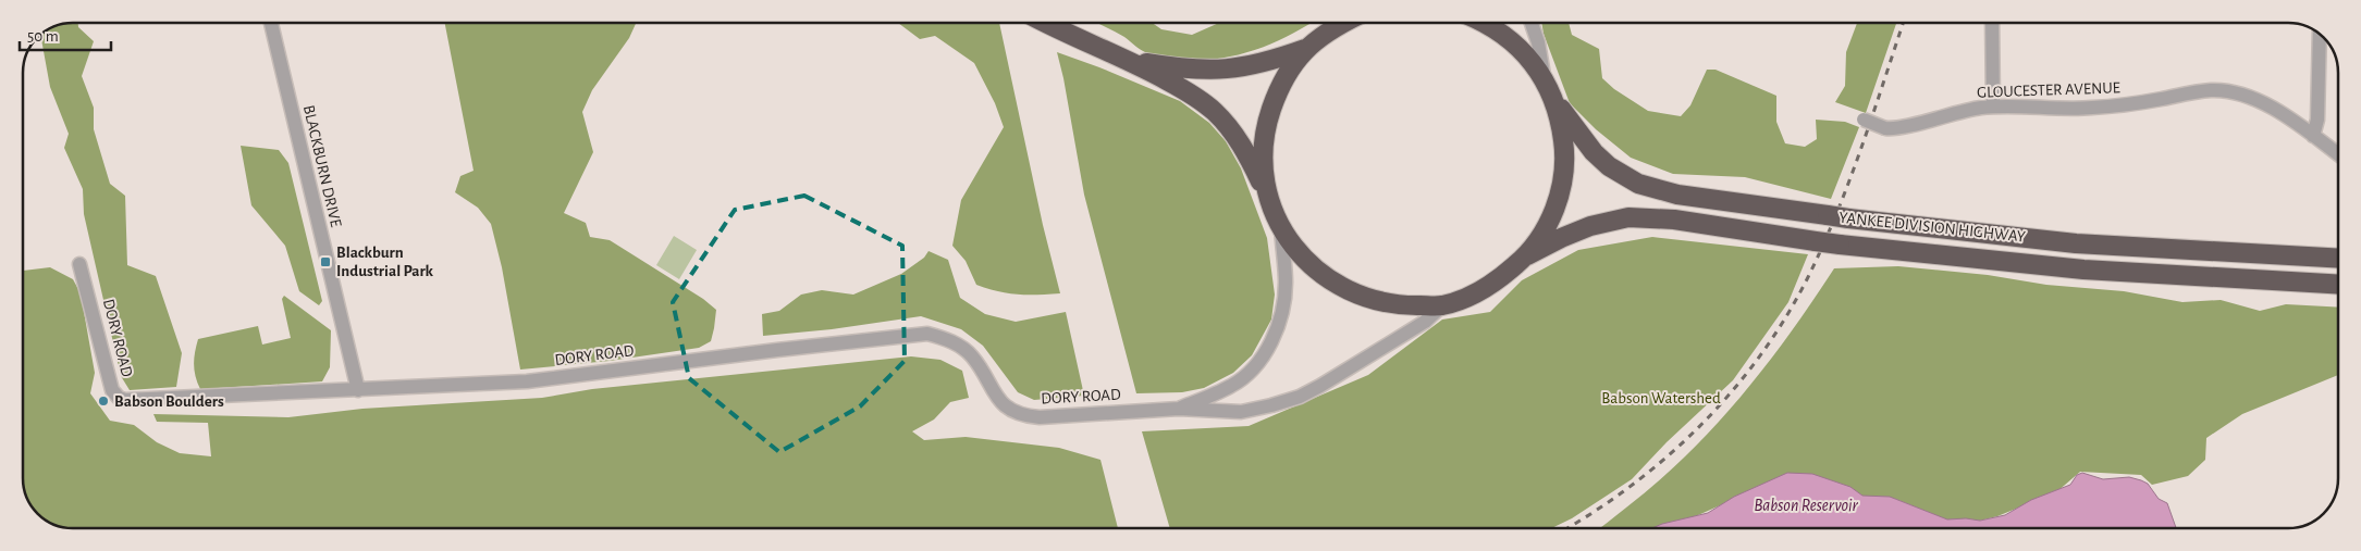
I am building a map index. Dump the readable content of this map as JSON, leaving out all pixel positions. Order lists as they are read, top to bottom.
{
  "streets": {
    "highway": ["YANKEE DIVISION HIGHWAY"],
    "street": ["GLOUCESTER AVENUE", "BLACKBURN DRIVE", "DORY ROAD"]
  },
  "crossings": [
    ["BLACKBURN DRIVE", "DORY ROAD"]
  ],
  "water": ["Babson Reservoir"],
  "parks": ["Babson Watershed"],
  "places": {
    "transit": ["Blackburn Industrial Park"],
    "other": ["Babson Boulders"]
  },
  "scale_bar": "50 m"
}
